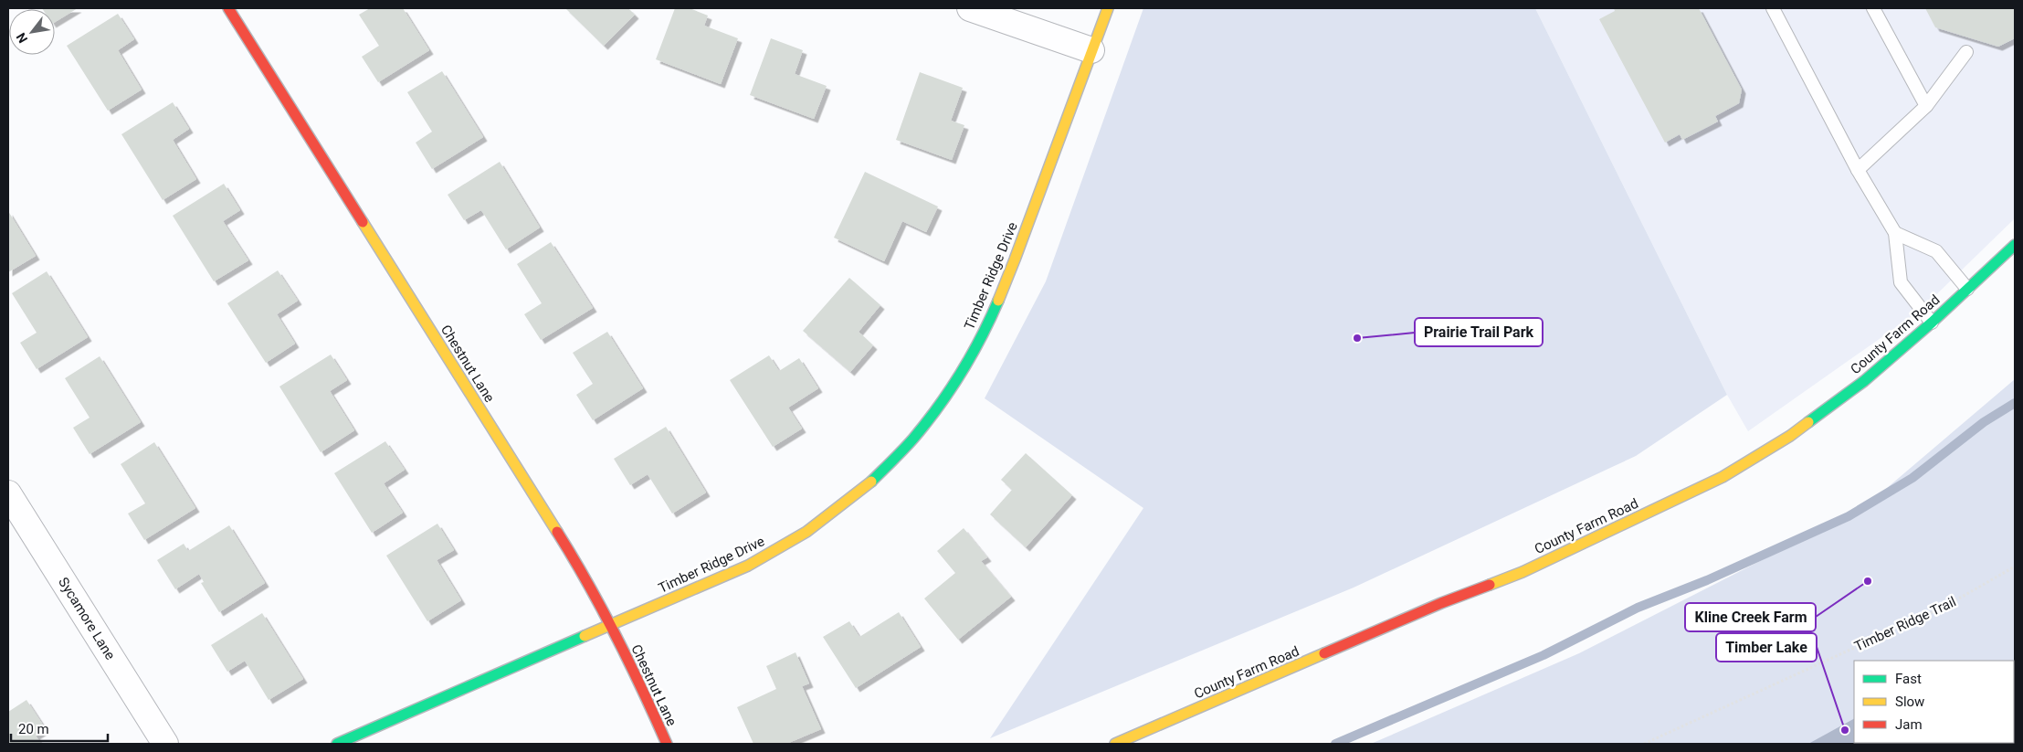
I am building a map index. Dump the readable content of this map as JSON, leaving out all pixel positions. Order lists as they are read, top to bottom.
{
  "streets": {
    "street": [
      "Timber Ridge Drive",
      "County Farm Road",
      "Chestnut Lane",
      "Sycamore Lane"
    ],
    "path": ["Timber Ridge Trail"]
  },
  "crossings": [
    ["Timber Ridge Drive", "Chestnut Lane"]
  ],
  "places": ["Prairie Trail Park", "Kline Creek Farm", "Timber Lake"],
  "legend": ["Fast", "Slow", "Jam"],
  "scale_bar": "20 m",
  "north": "bottom left"
}
